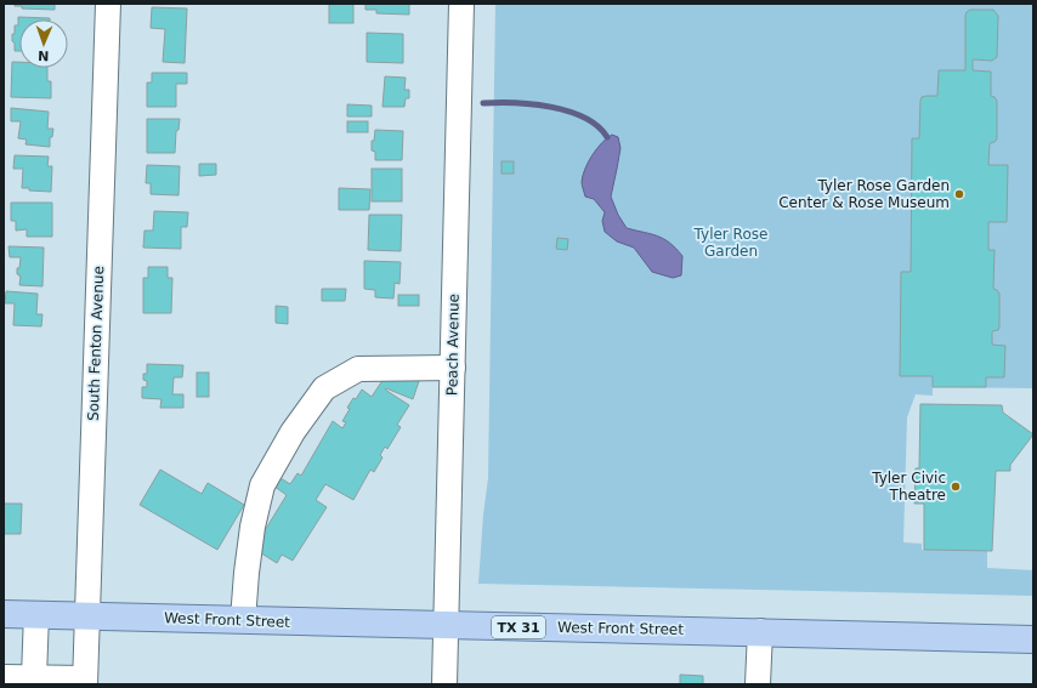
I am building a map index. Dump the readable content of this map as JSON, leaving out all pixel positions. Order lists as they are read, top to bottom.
{
  "streets": {
    "main road": ["West Front Street", "TX 31"],
    "street": ["South Fenton Avenue", "Peach Avenue"]
  },
  "crossings": [
    ["South Fenton Avenue", "West Front Street"],
    ["Peach Avenue", "West Front Street"]
  ],
  "parks": ["Tyler Rose Garden"],
  "places": ["Tyler Rose Garden Center & Rose Museum", "Tyler Civic Theatre"],
  "north": "bottom"
}
